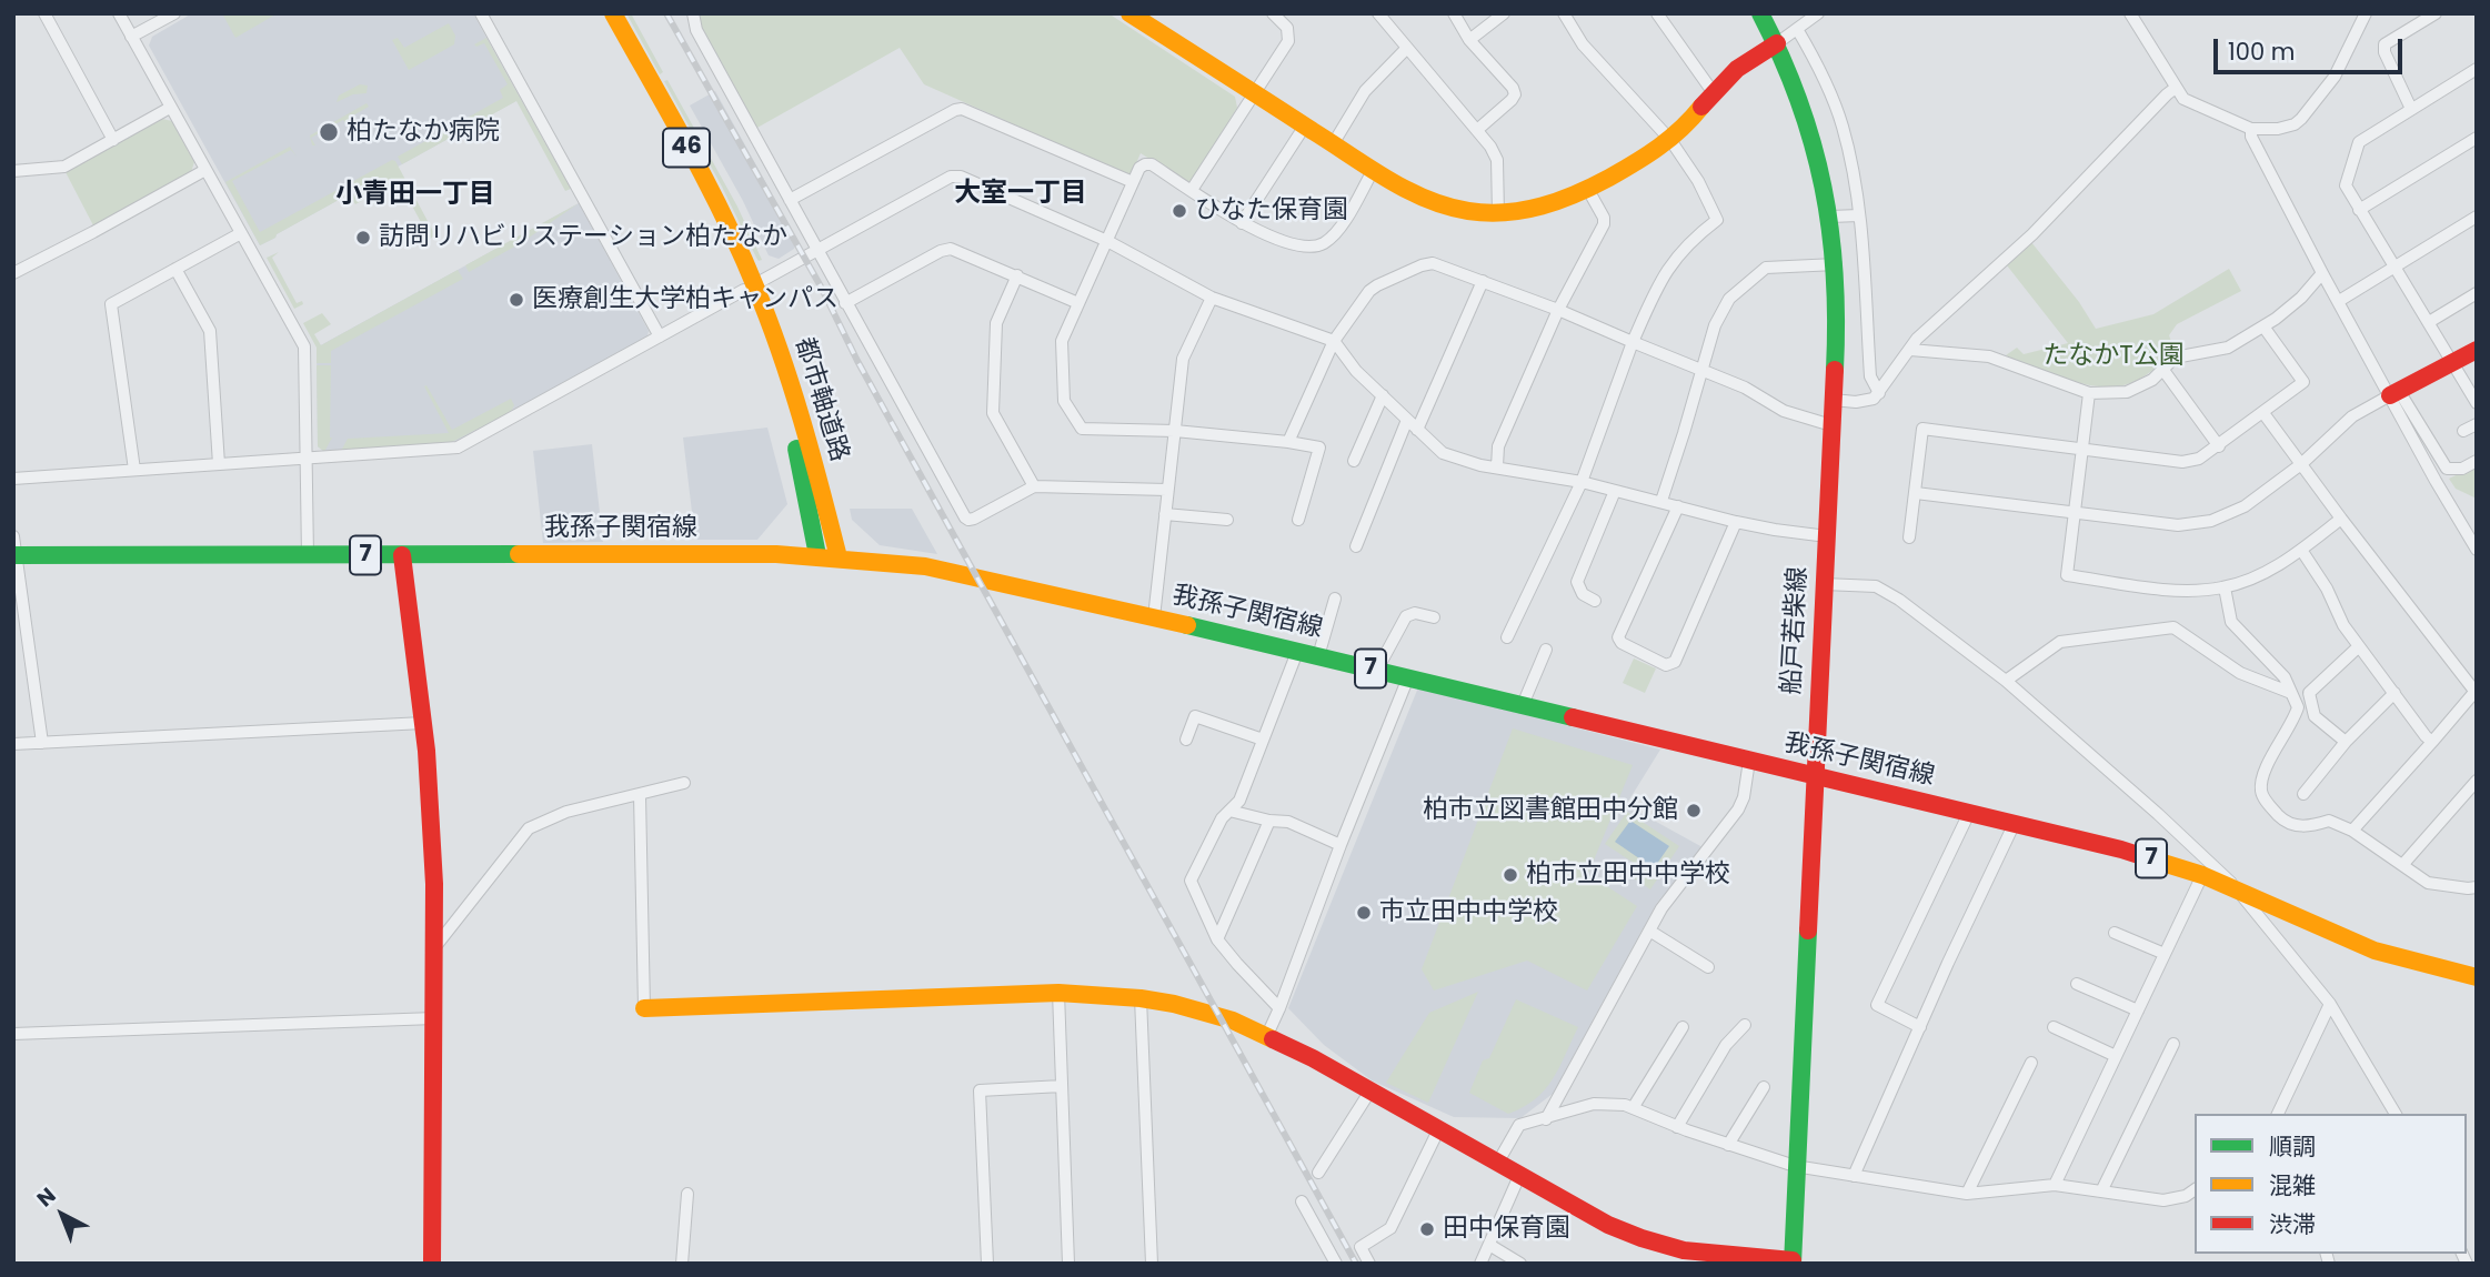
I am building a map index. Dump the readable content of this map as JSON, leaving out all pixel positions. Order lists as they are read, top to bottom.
{
  "streets": {
    "street": [
      "46",
      "都市軸道路",
      "我孫子関宿線",
      "7",
      "船戸若柴線"
    ]
  },
  "crossings": [
    ["都市軸道路", "我孫子関宿線"],
    ["我孫子関宿線", "船戸若柴線"]
  ],
  "districts": ["大室一丁目", "小青田一丁目"],
  "parks": ["たなかT公園"],
  "places": [
    "柏たなか病院",
    "ひなた保育園",
    "訪問リハビリステーション柏たなか",
    "医療創生大学柏キャンパス",
    "柏市立図書館田中分館",
    "柏市立田中中学校",
    "市立田中中学校",
    "田中保育園"
  ],
  "legend": ["順調", "混雑", "渋滞"],
  "scale_bar": "100 m",
  "north": "top left"
}
